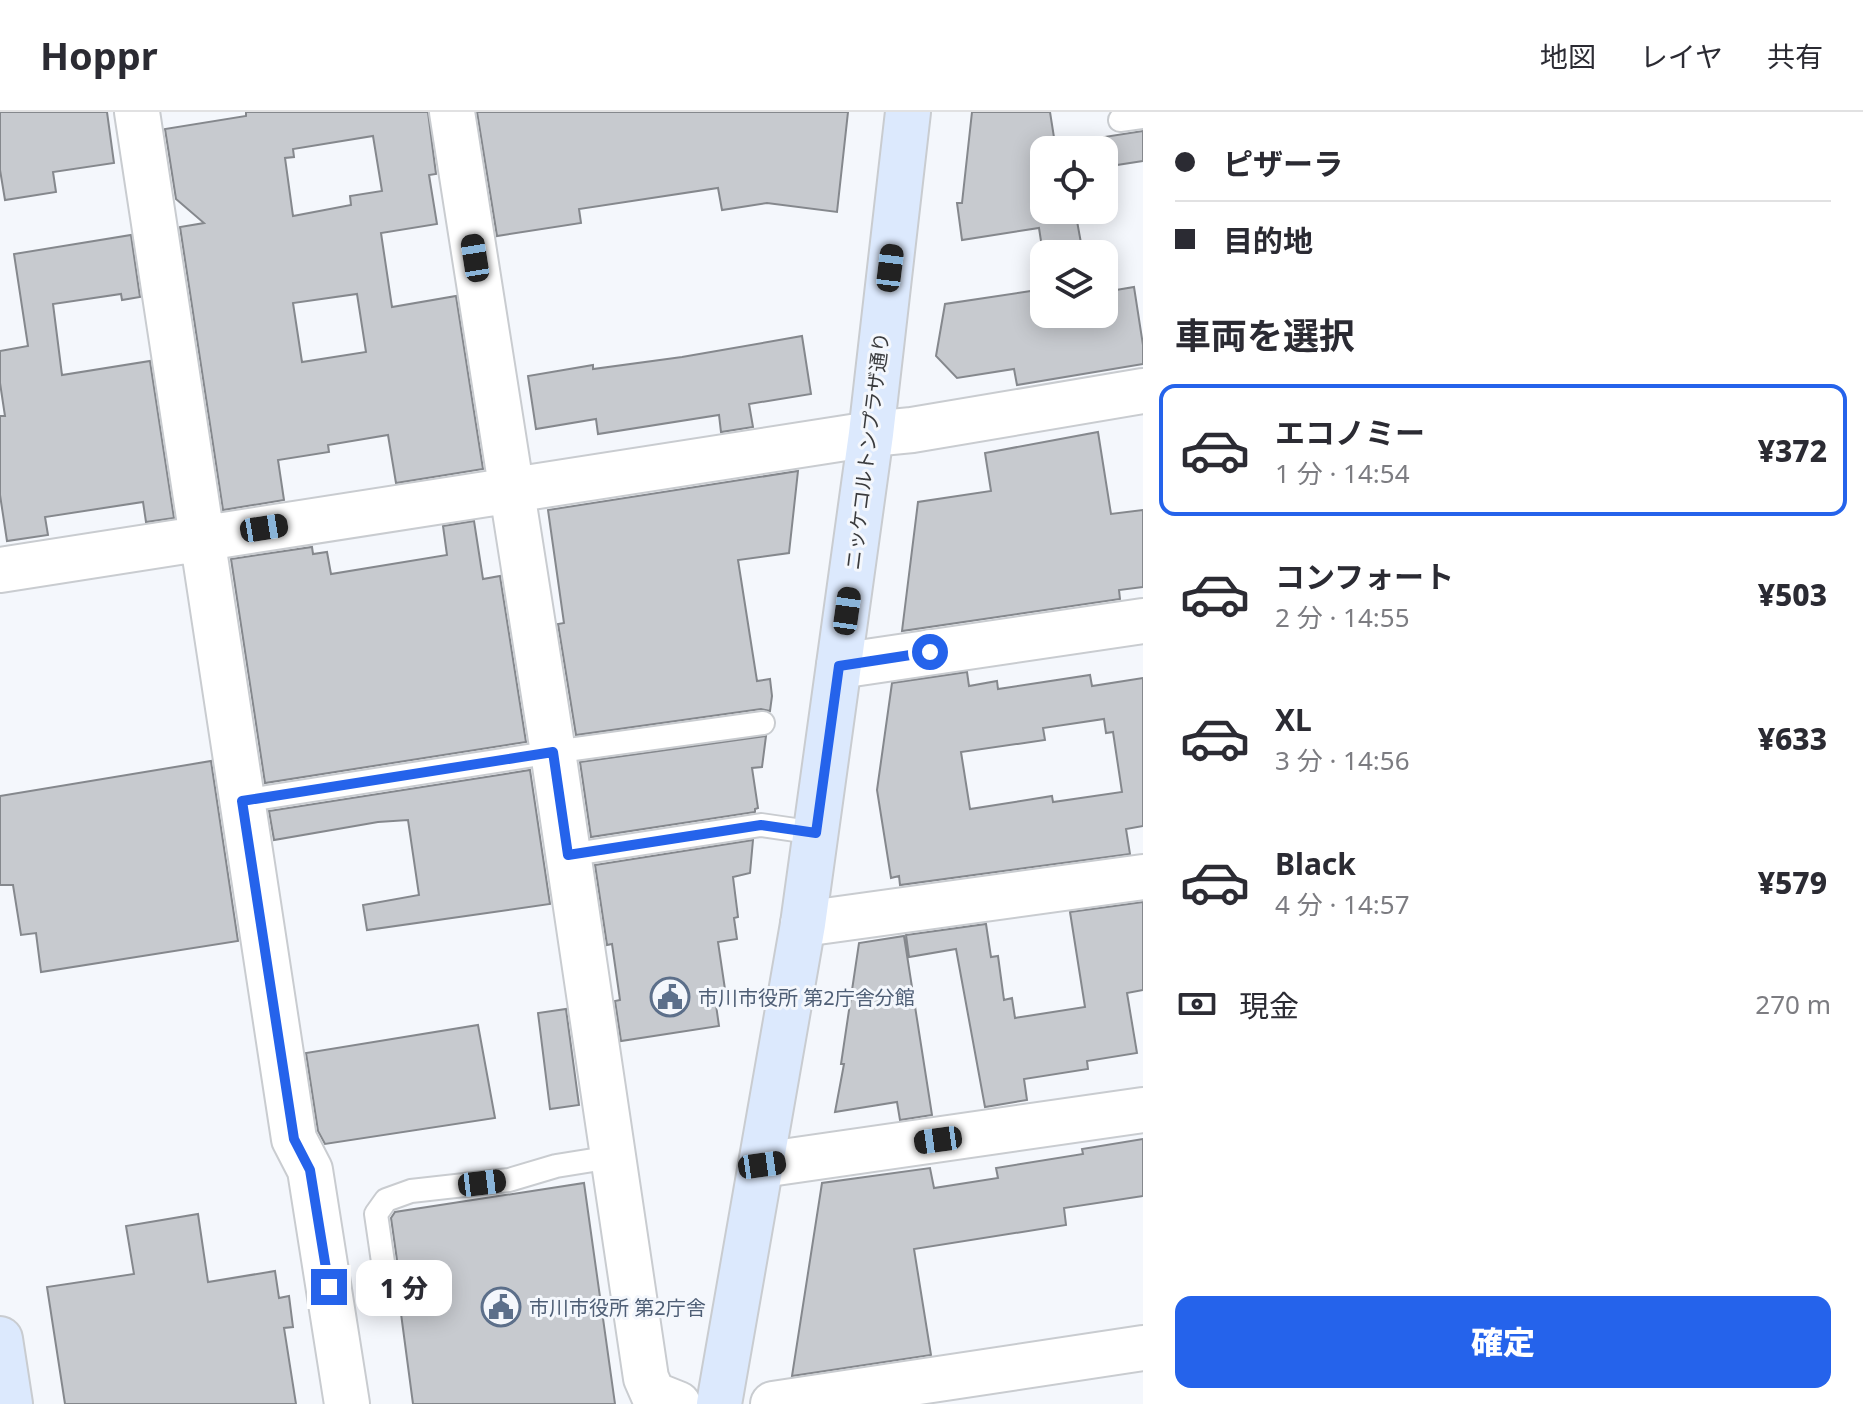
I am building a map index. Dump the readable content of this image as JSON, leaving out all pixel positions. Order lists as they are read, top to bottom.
{
  "streets": {
    "street": ["ニッケコルトンプラザ通り"]
  },
  "places": {
    "public building": ["市川市役所 第2庁舎分館", "市川市役所 第2庁舎"]
  },
  "page": {
    "header": "Hoppr",
    "nav": ["地図", "レイヤ", "共有"],
    "banner": ["ピザーラ", "目的地"],
    "heading": "車両を選択",
    "list": [
      {
        "name": "エコノミー",
        "note": "1 分 · 14:54",
        "value": "¥372"
      },
      {
        "name": "コンフォート",
        "note": "2 分 · 14:55",
        "value": "¥503"
      },
      {
        "name": "XL",
        "note": "3 分 · 14:56",
        "value": "¥633"
      },
      {
        "name": "Black",
        "note": "4 分 · 14:57",
        "value": "¥579"
      }
    ],
    "pay": ["現金", "270 m"],
    "bubble": "1 分",
    "buttons": "確定"
  }
}
